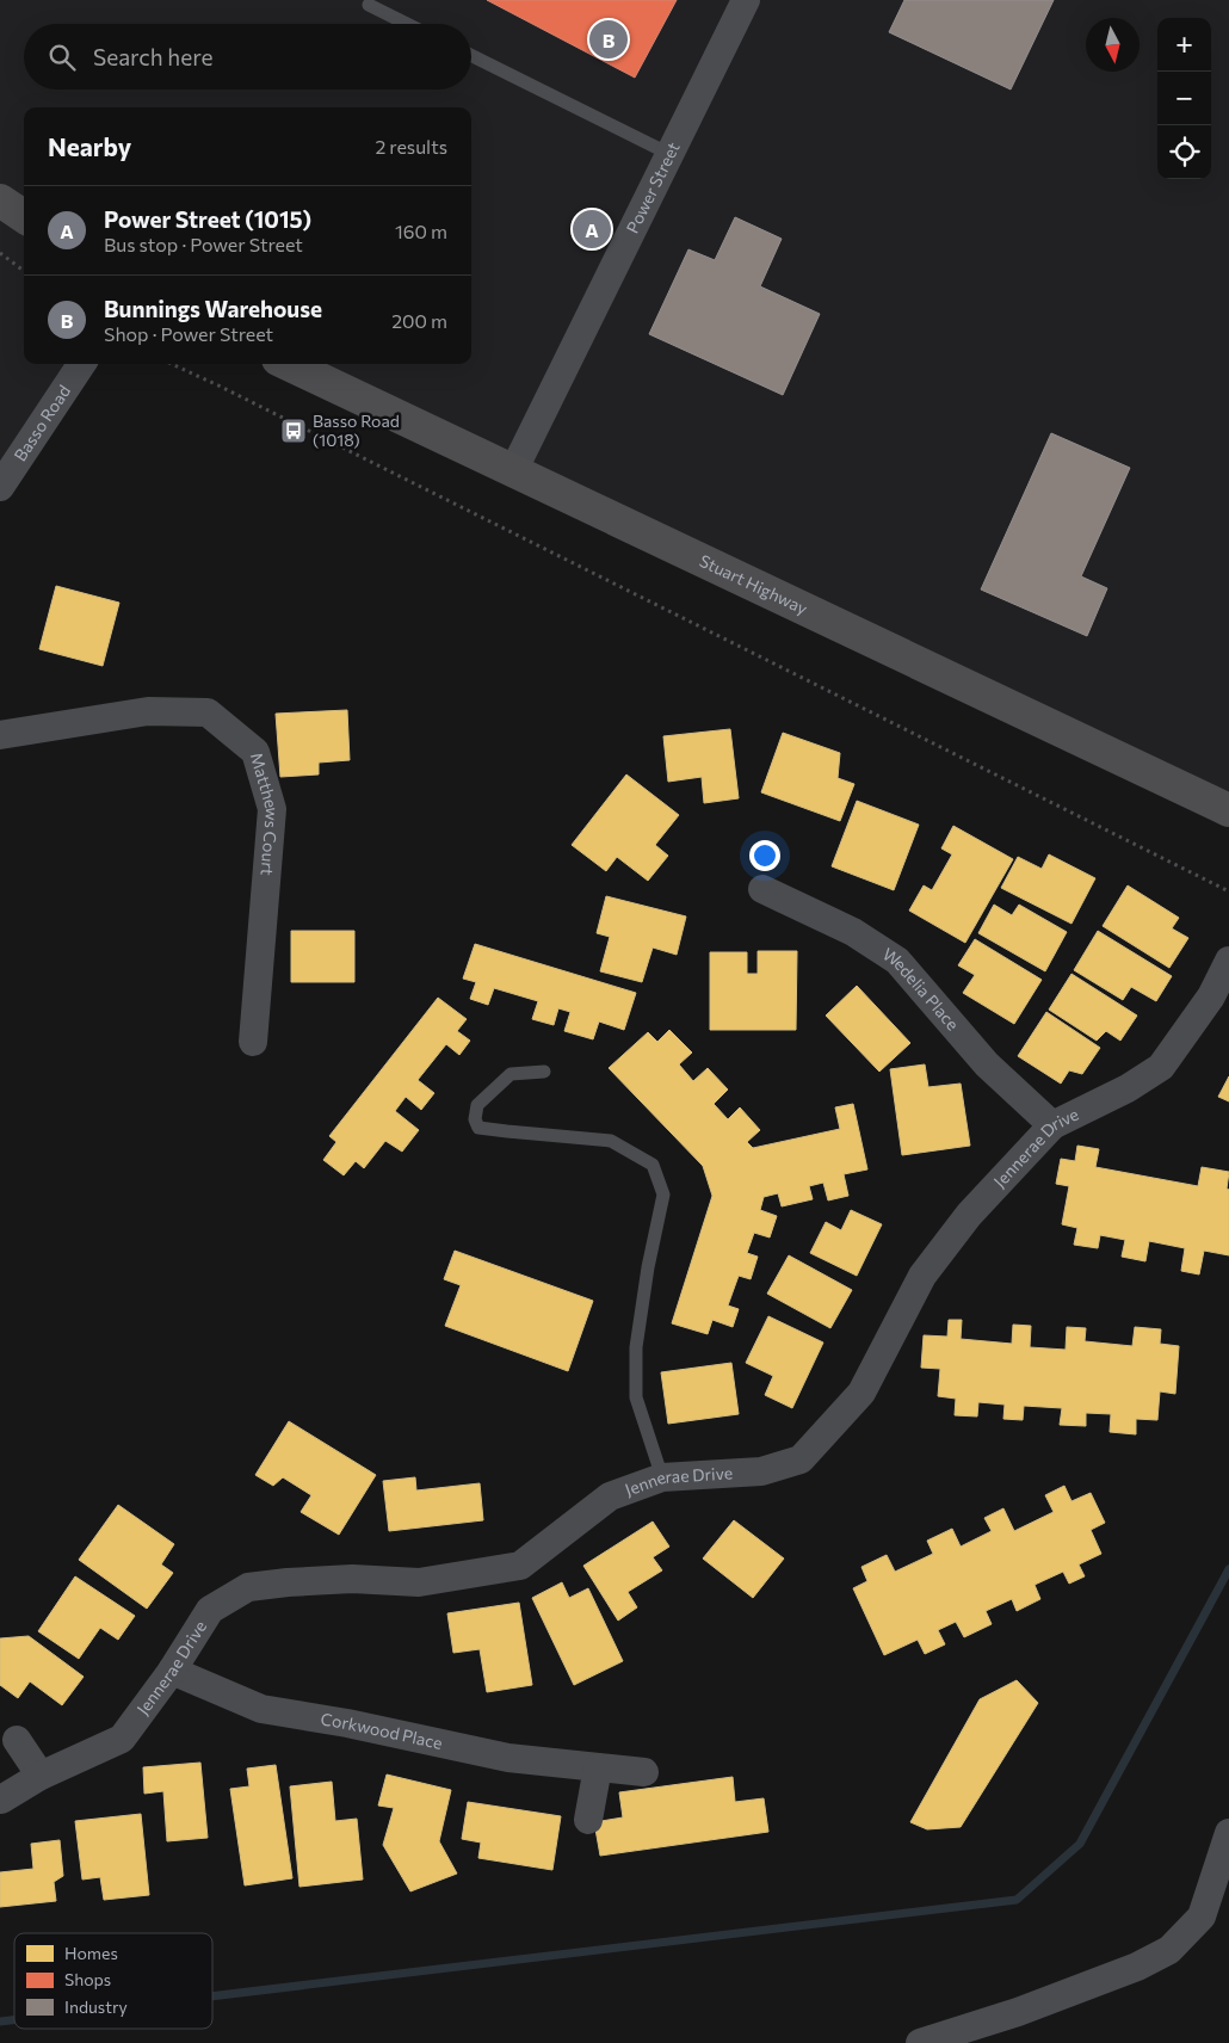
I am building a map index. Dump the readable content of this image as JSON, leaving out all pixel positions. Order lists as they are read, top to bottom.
{
  "streets": {
    "highway": ["Stuart Highway"],
    "street": [
      "Power Street",
      "Basso Road",
      "Matthews Court",
      "Wedelia Place",
      "Jennerae Drive",
      "Corkwood Place"
    ]
  },
  "crossings": [
    ["Power Street", "Stuart Highway"],
    ["Wedelia Place", "Jennerae Drive"],
    ["Jennerae Drive", "Corkwood Place"]
  ],
  "places": {
    "bus stop": ["Basso Road (1018)"]
  },
  "legend": ["Homes", "Shops", "Industry"],
  "north": "bottom",
  "page": {
    "map_buttons": ["+", "−"],
    "pins": ["B", "A"],
    "search": "Search here",
    "heading": ["Nearby", "2 results"],
    "list": [
      {
        "mark": "A",
        "name": "Power Street (1015)",
        "note": "Bus stop · Power Street",
        "value": "160 m"
      },
      {
        "mark": "B",
        "name": "Bunnings Warehouse",
        "note": "Shop · Power Street",
        "value": "200 m"
      }
    ]
  }
}
